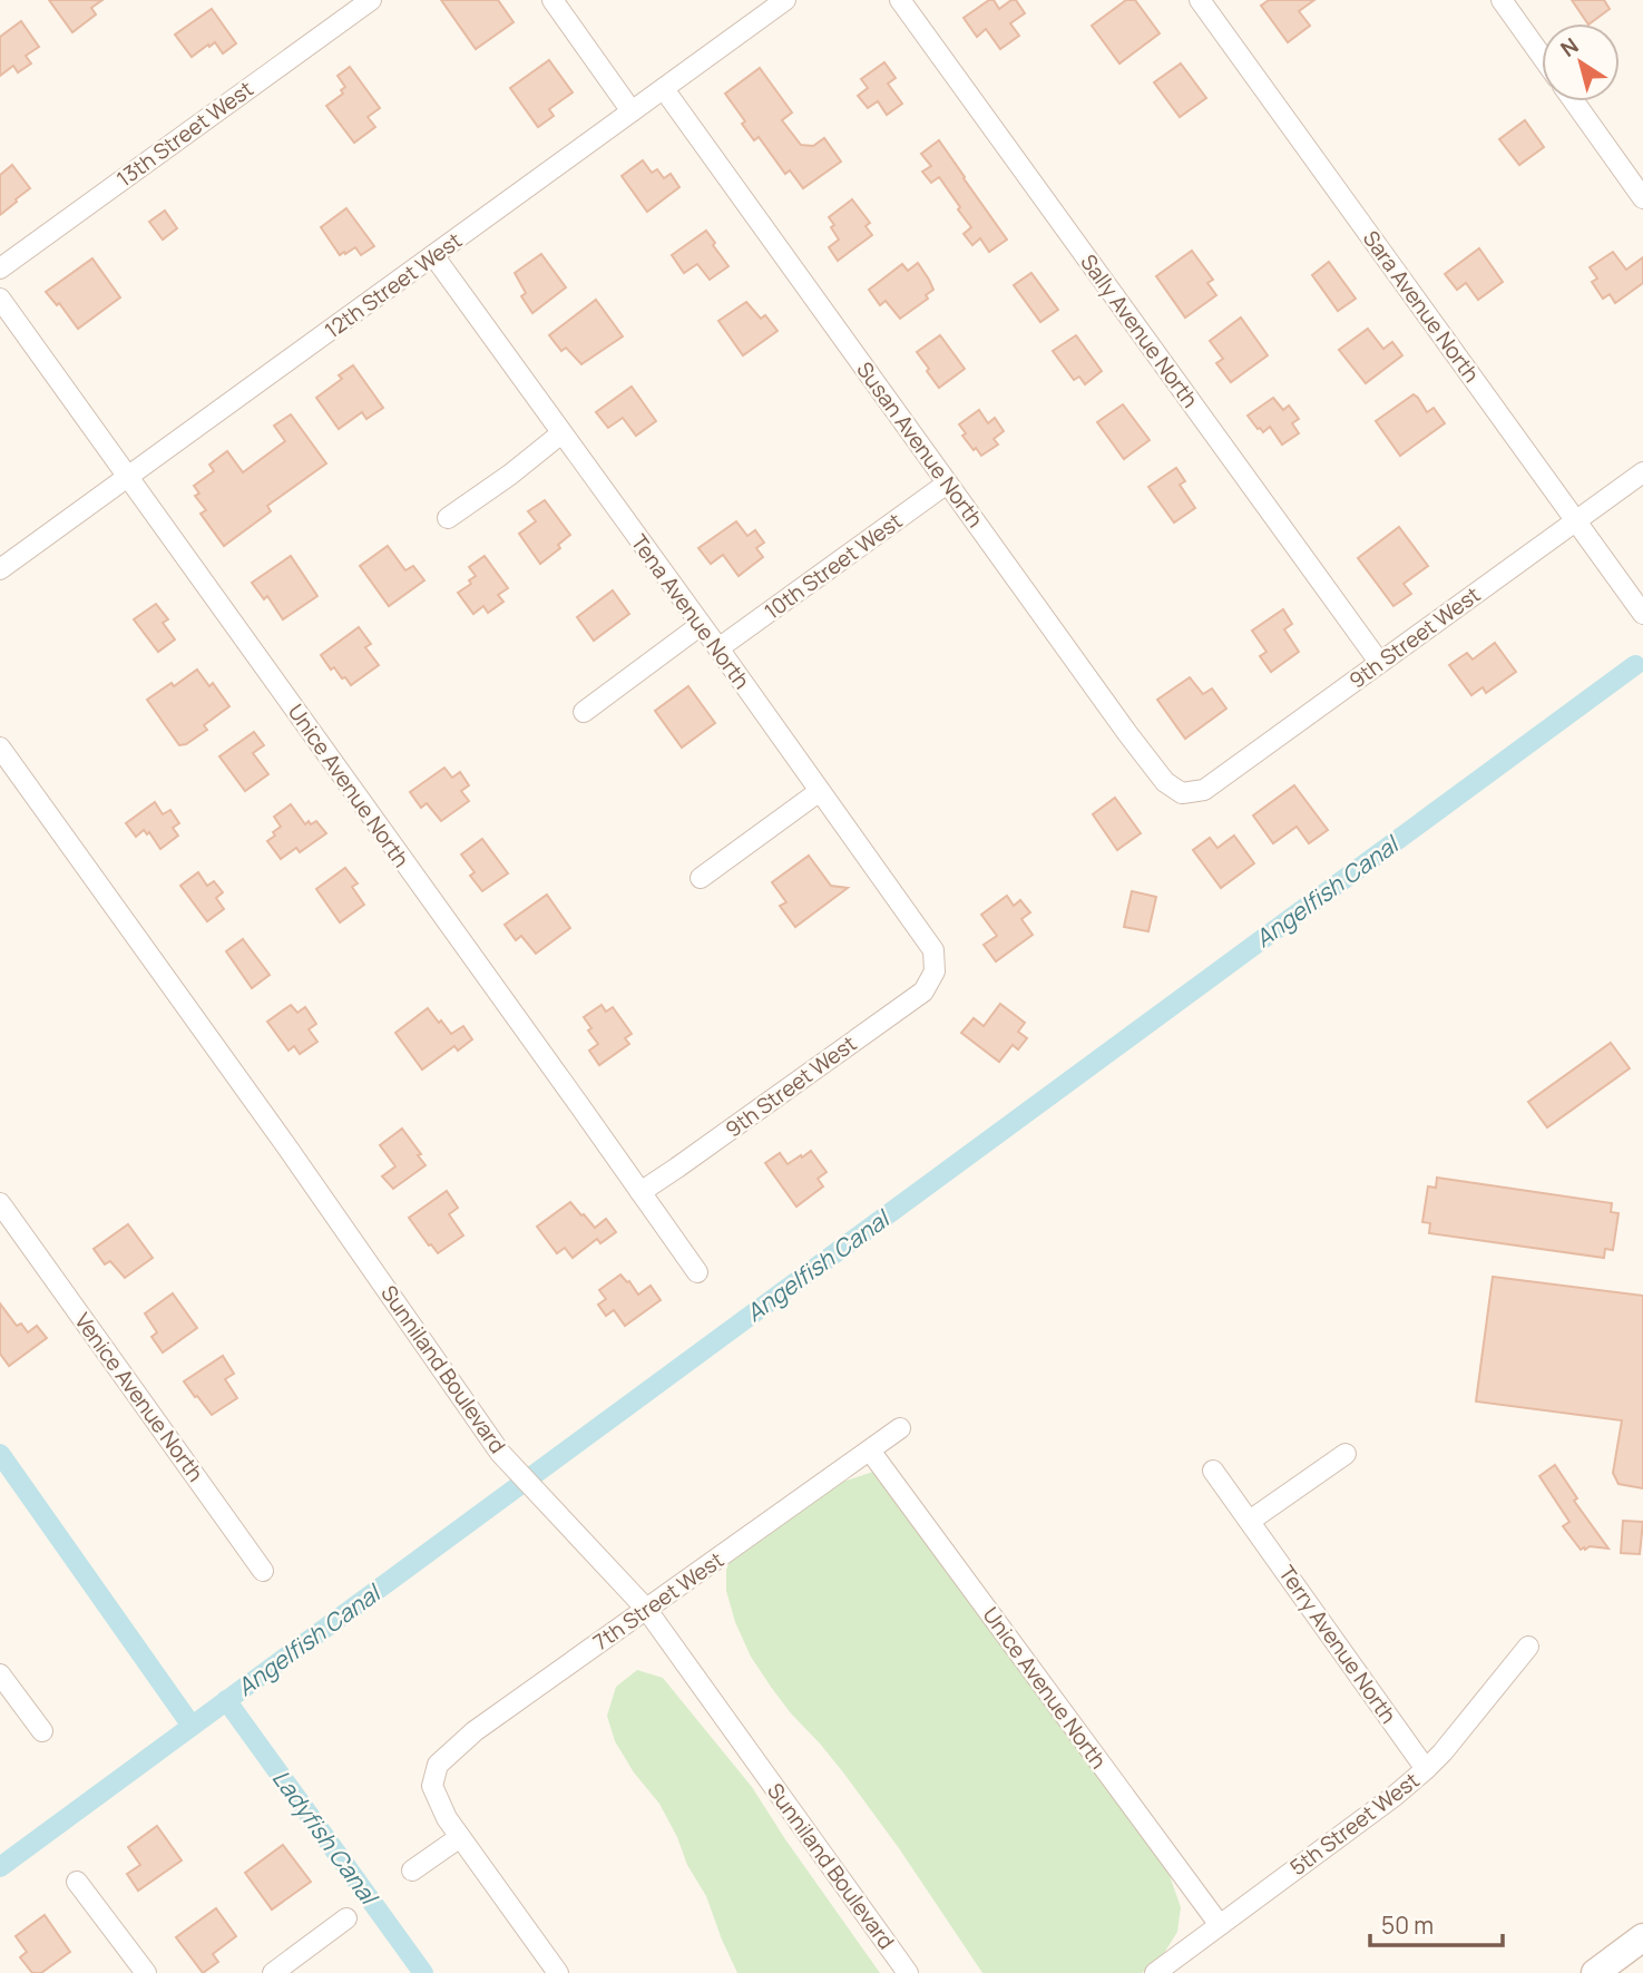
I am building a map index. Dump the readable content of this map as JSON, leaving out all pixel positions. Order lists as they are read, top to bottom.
{
  "streets": {
    "street": [
      "13th Street West",
      "12th Street West",
      "Sara Avenue North",
      "Sally Avenue North",
      "Susan Avenue North",
      "10th Street West",
      "Tena Avenue North",
      "9th Street West",
      "Unice Avenue North",
      "Sunniland Boulevard",
      "Venice Avenue North",
      "7th Street West",
      "Terry Avenue North",
      "5th Street West"
    ]
  },
  "crossings": [
    ["12th Street West", "Susan Avenue North"],
    ["12th Street West", "Tena Avenue North"],
    ["12th Street West", "Unice Avenue North"],
    ["Sara Avenue North", "9th Street West"],
    ["Sally Avenue North", "9th Street West"],
    ["Susan Avenue North", "10th Street West"],
    ["Susan Avenue North", "9th Street West"],
    ["10th Street West", "Tena Avenue North"],
    ["Tena Avenue North", "9th Street West"],
    ["9th Street West", "Unice Avenue North"],
    ["Unice Avenue North", "7th Street West"],
    ["Unice Avenue North", "5th Street West"],
    ["Sunniland Boulevard", "7th Street West"],
    ["Terry Avenue North", "5th Street West"]
  ],
  "water": ["Angelfish Canal", "Ladyfish Canal"],
  "scale_bar": "50 m",
  "north": "top left"
}
